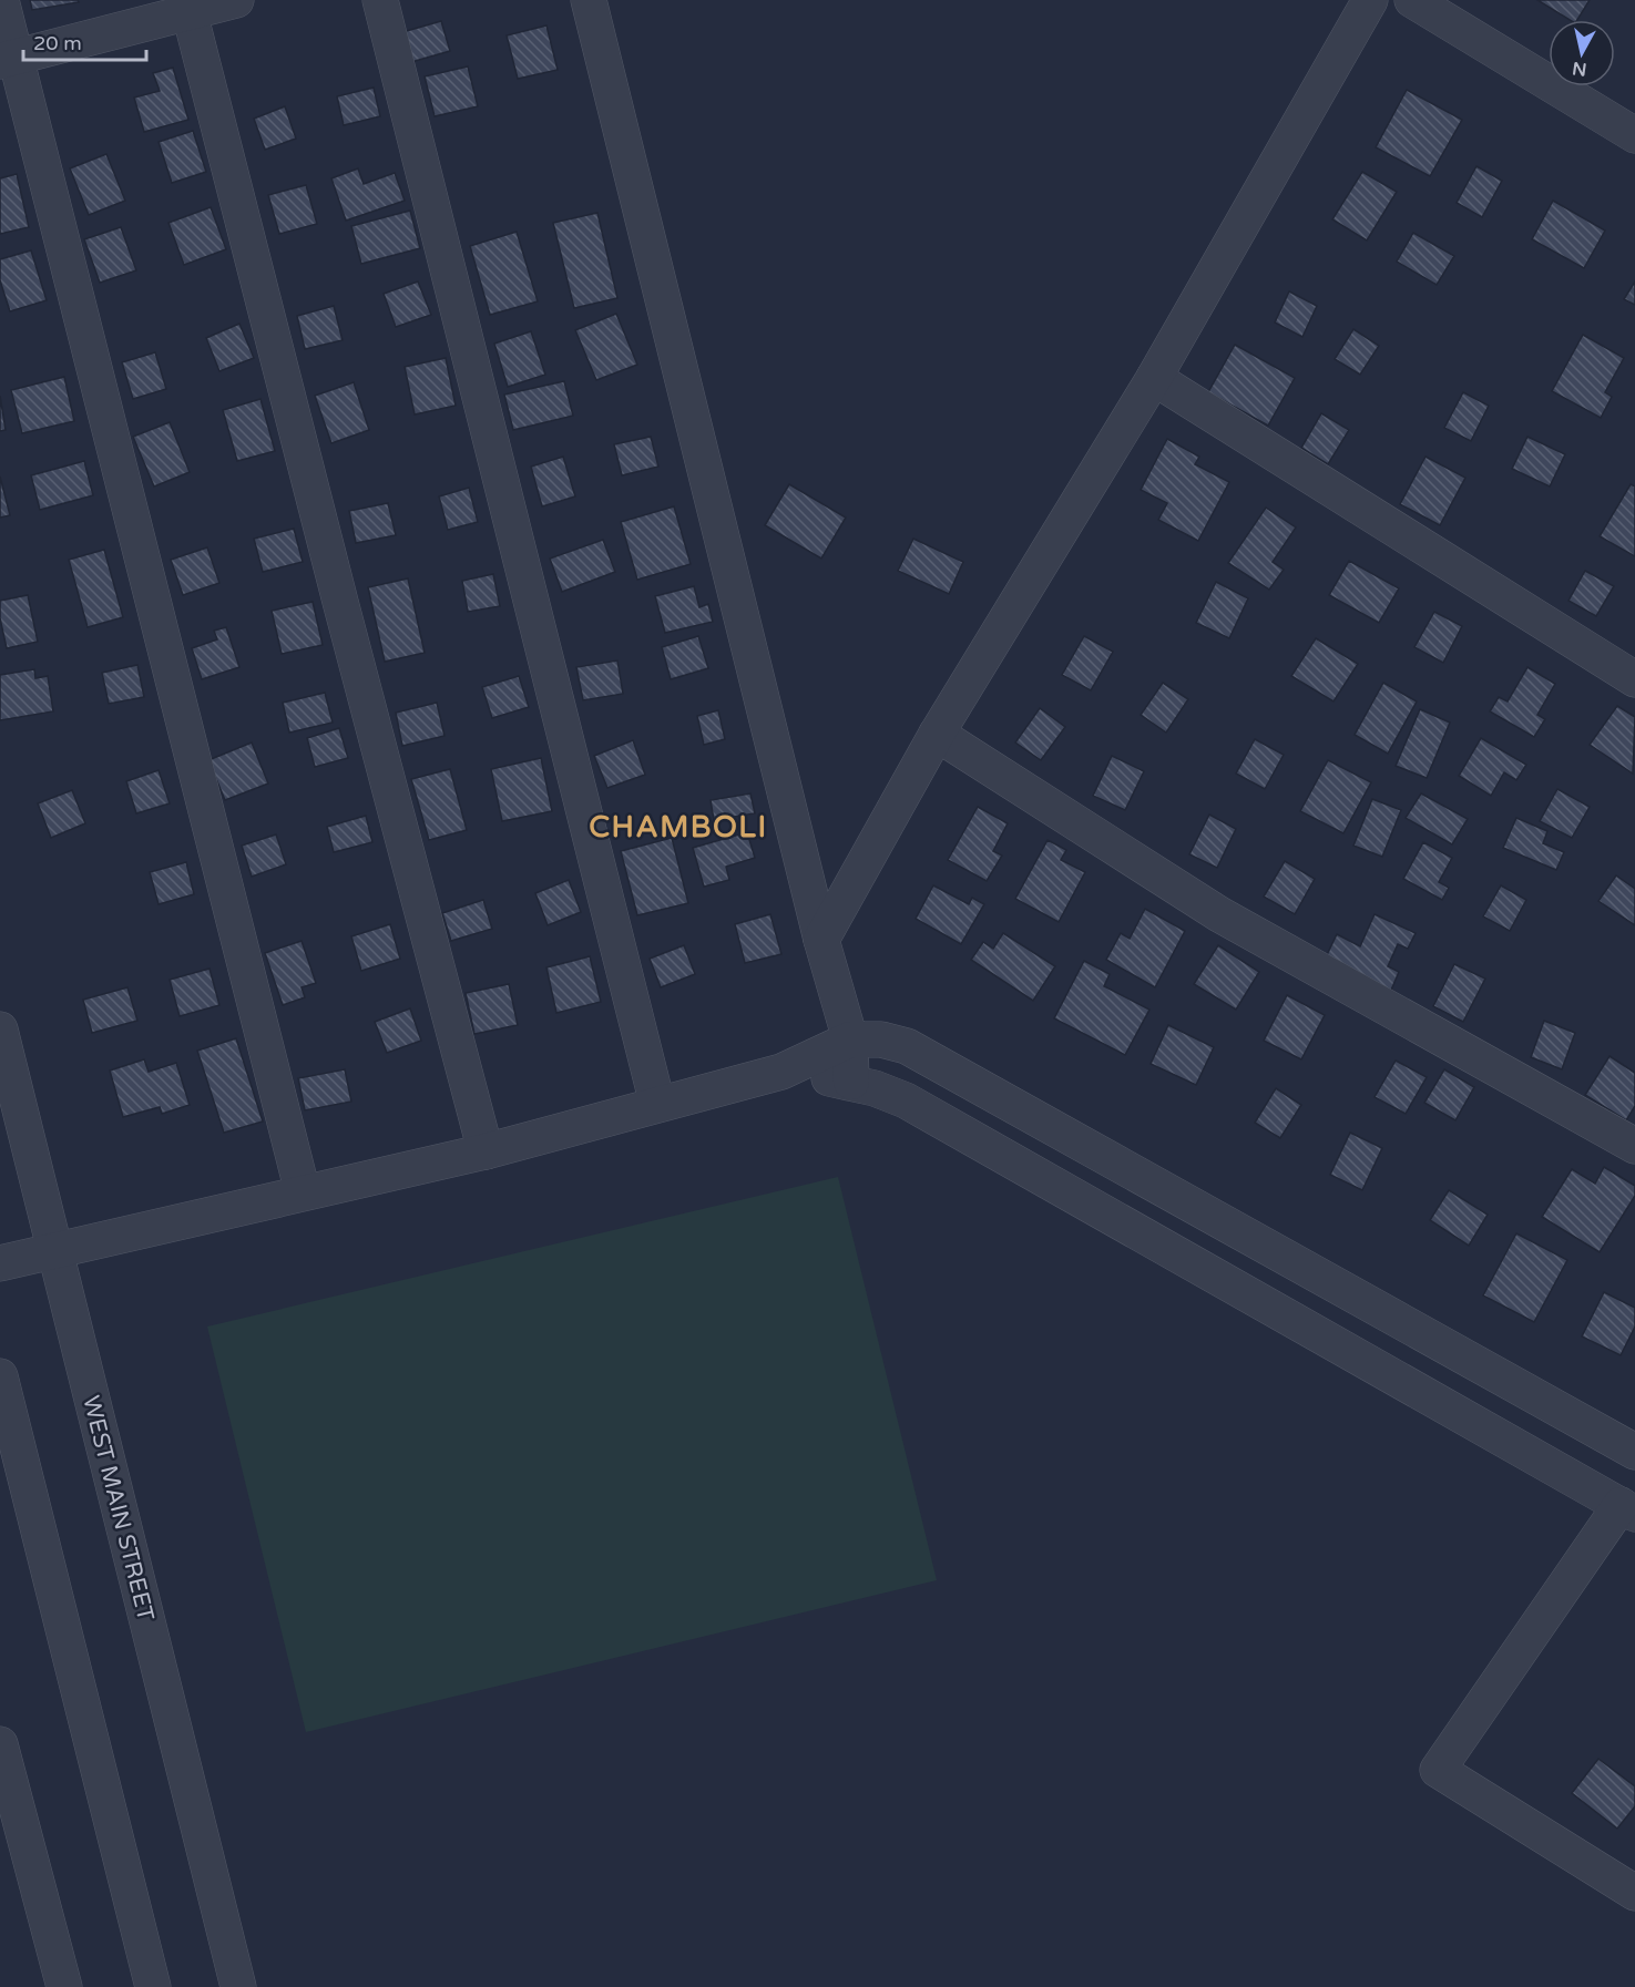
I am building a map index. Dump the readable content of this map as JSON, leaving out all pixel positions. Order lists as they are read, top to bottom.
{
  "streets": {
    "street": ["WEST MAIN STREET"]
  },
  "districts": ["CHAMBOLI"],
  "scale_bar": "20 m",
  "north": "bottom"
}
